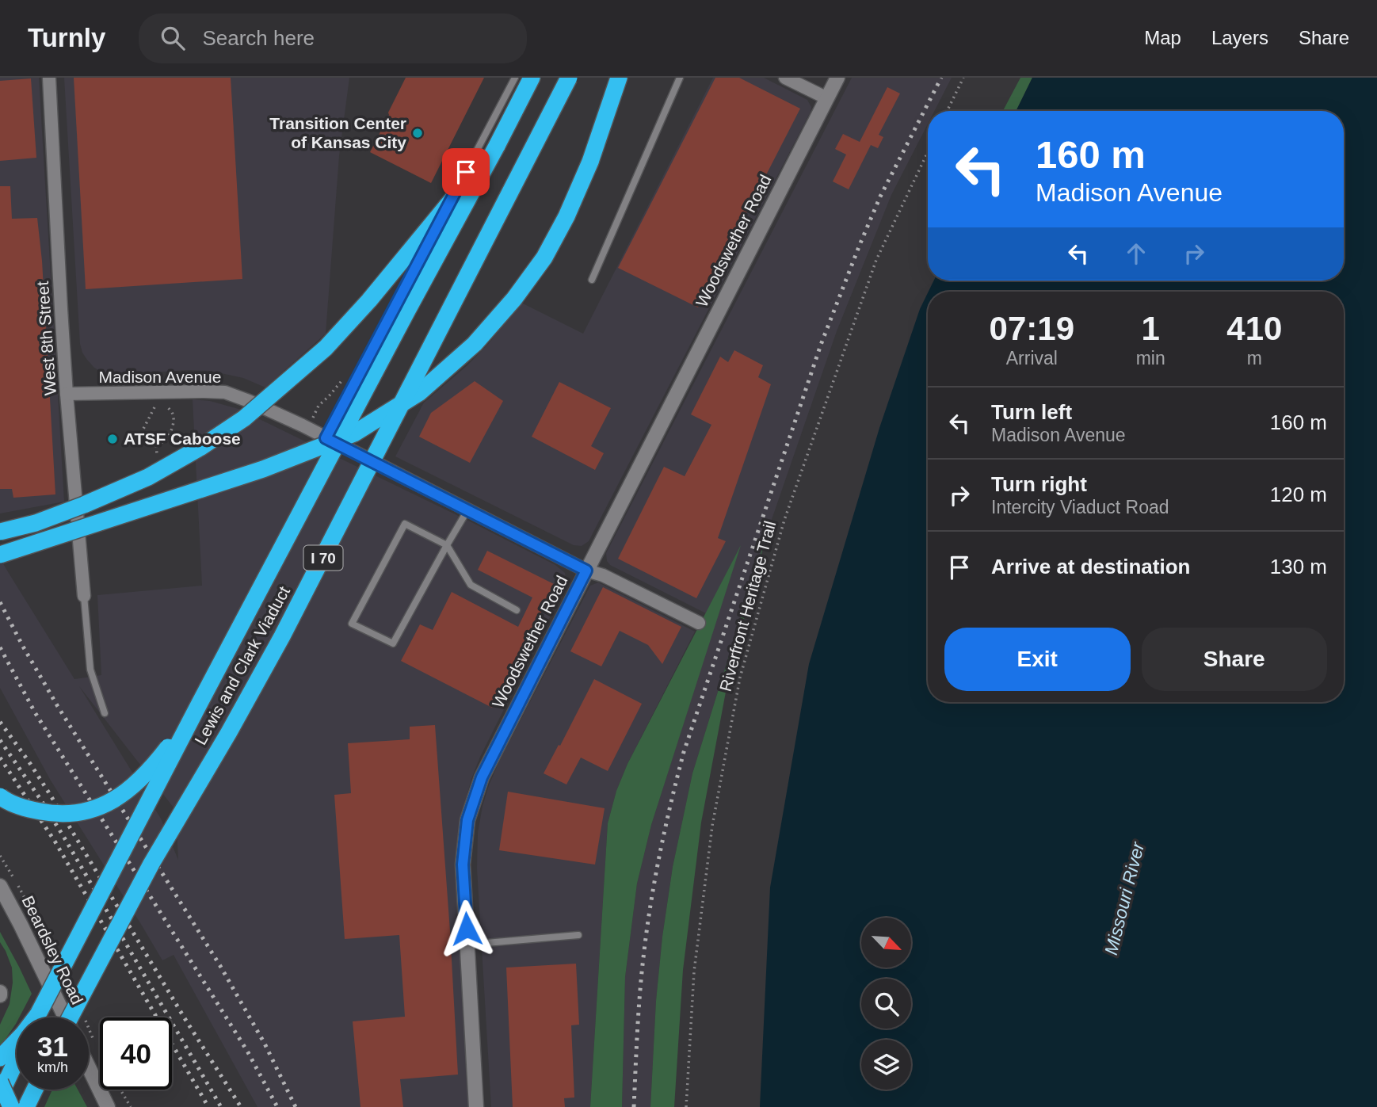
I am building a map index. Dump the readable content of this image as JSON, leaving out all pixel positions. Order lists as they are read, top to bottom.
{
  "streets": {
    "highway": ["I 70", "Lewis and Clark Viaduct"],
    "street": [
      "Woodswether Road",
      "West 8th Street",
      "Madison Avenue",
      "Beardsley Road"
    ],
    "path": ["Riverfront Heritage Trail"]
  },
  "crossings": [
    ["Woodswether Road", "Madison Avenue"],
    ["West 8th Street", "Madison Avenue"]
  ],
  "water": ["Missouri River"],
  "places": ["Transition Center of Kansas City", "ATSF Caboose"],
  "north": "bottom right",
  "page": {
    "header": "Turnly",
    "search": "Search here",
    "nav": ["Map", "Layers", "Share"],
    "turn": ["160 m", "Madison Avenue"],
    "eta": [
      "07:19",
      "Arrival",
      "1",
      "min",
      "410",
      "m"
    ],
    "list": [
      {
        "name": "Turn left",
        "note": "Madison Avenue",
        "value": "160 m"
      },
      {
        "name": "Turn right",
        "note": "Intercity Viaduct Road",
        "value": "120 m"
      },
      {
        "name": "Arrive at destination",
        "value": "130 m"
      }
    ],
    "buttons": ["Exit", "Share"],
    "speed": "31 km/h",
    "limit": "40"
  }
}
